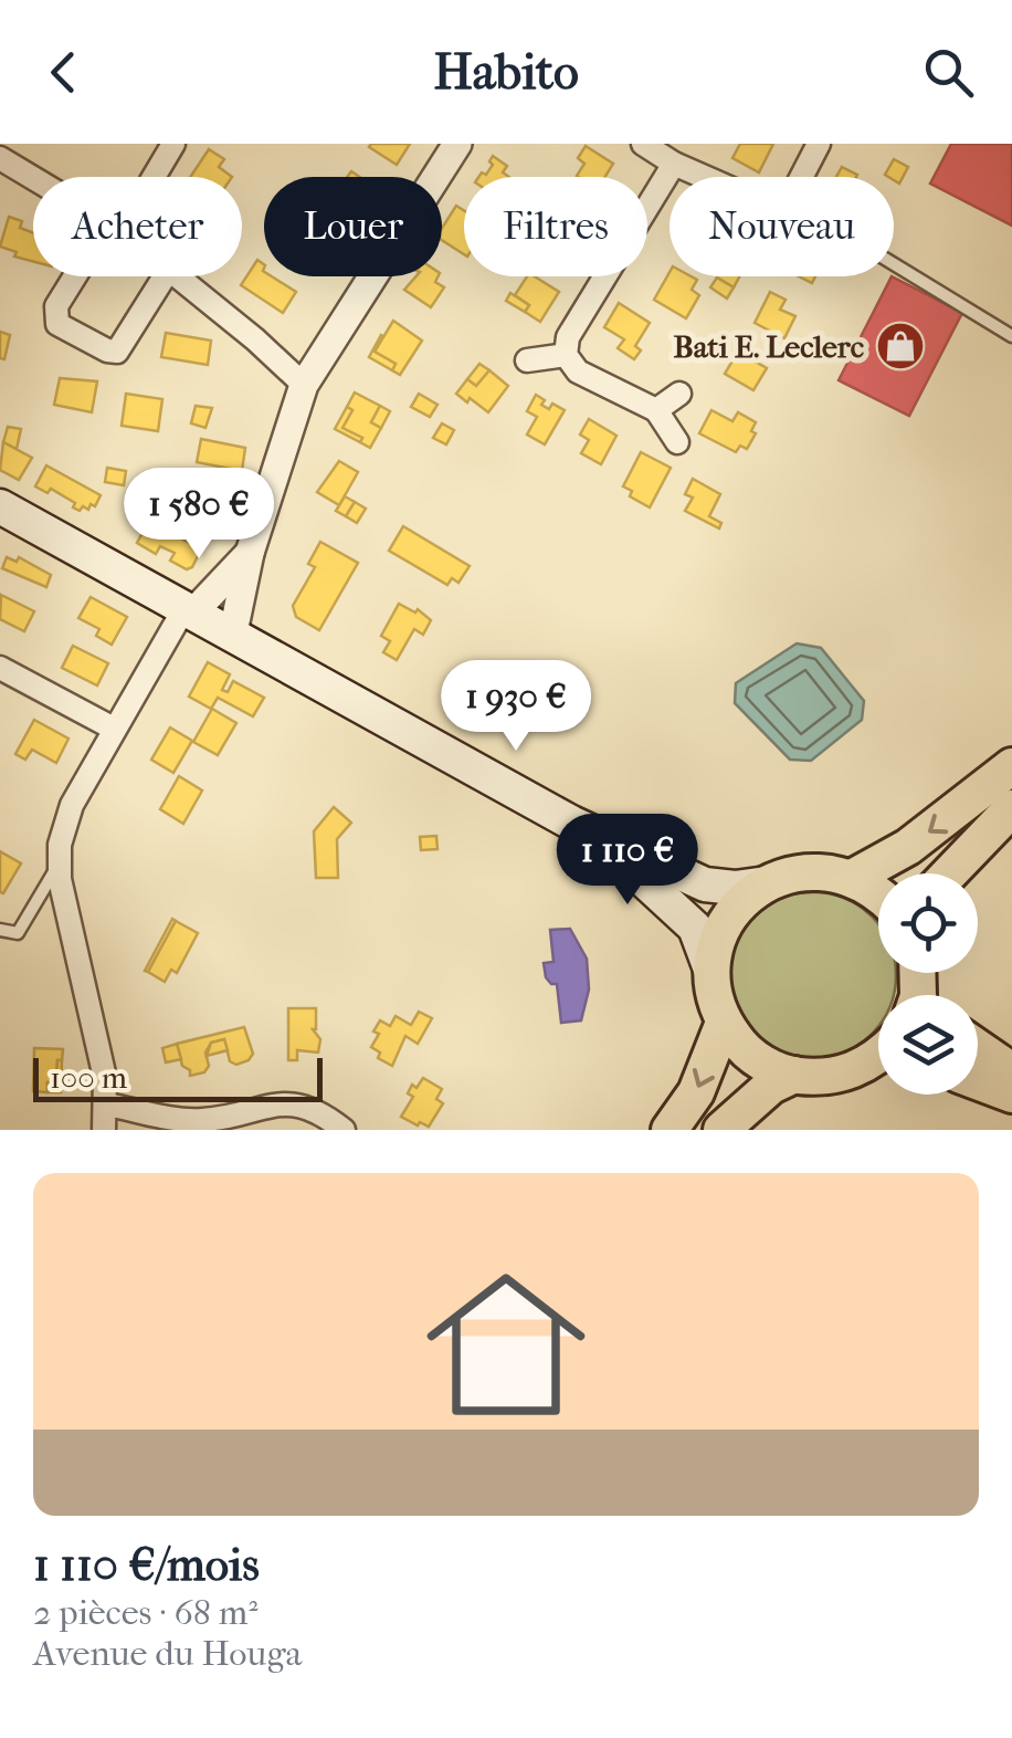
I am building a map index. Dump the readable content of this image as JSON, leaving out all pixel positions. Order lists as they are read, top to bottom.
{
  "places": {
    "shop": ["Bati E. Leclerc"]
  },
  "scale_bar": "100 m",
  "page": {
    "header": "Habito",
    "chip": [
      "Acheter",
      "Louer",
      "Filtres",
      "Nouveau"
    ],
    "price": ["1 580 €", "1 930 €", "1 110 €"],
    "scale": "100 m",
    "list": [
      {
        "name": "1 110 €/mois",
        "note": "2 pièces · 68 m² · Avenue du Houga"
      }
    ]
  }
}
